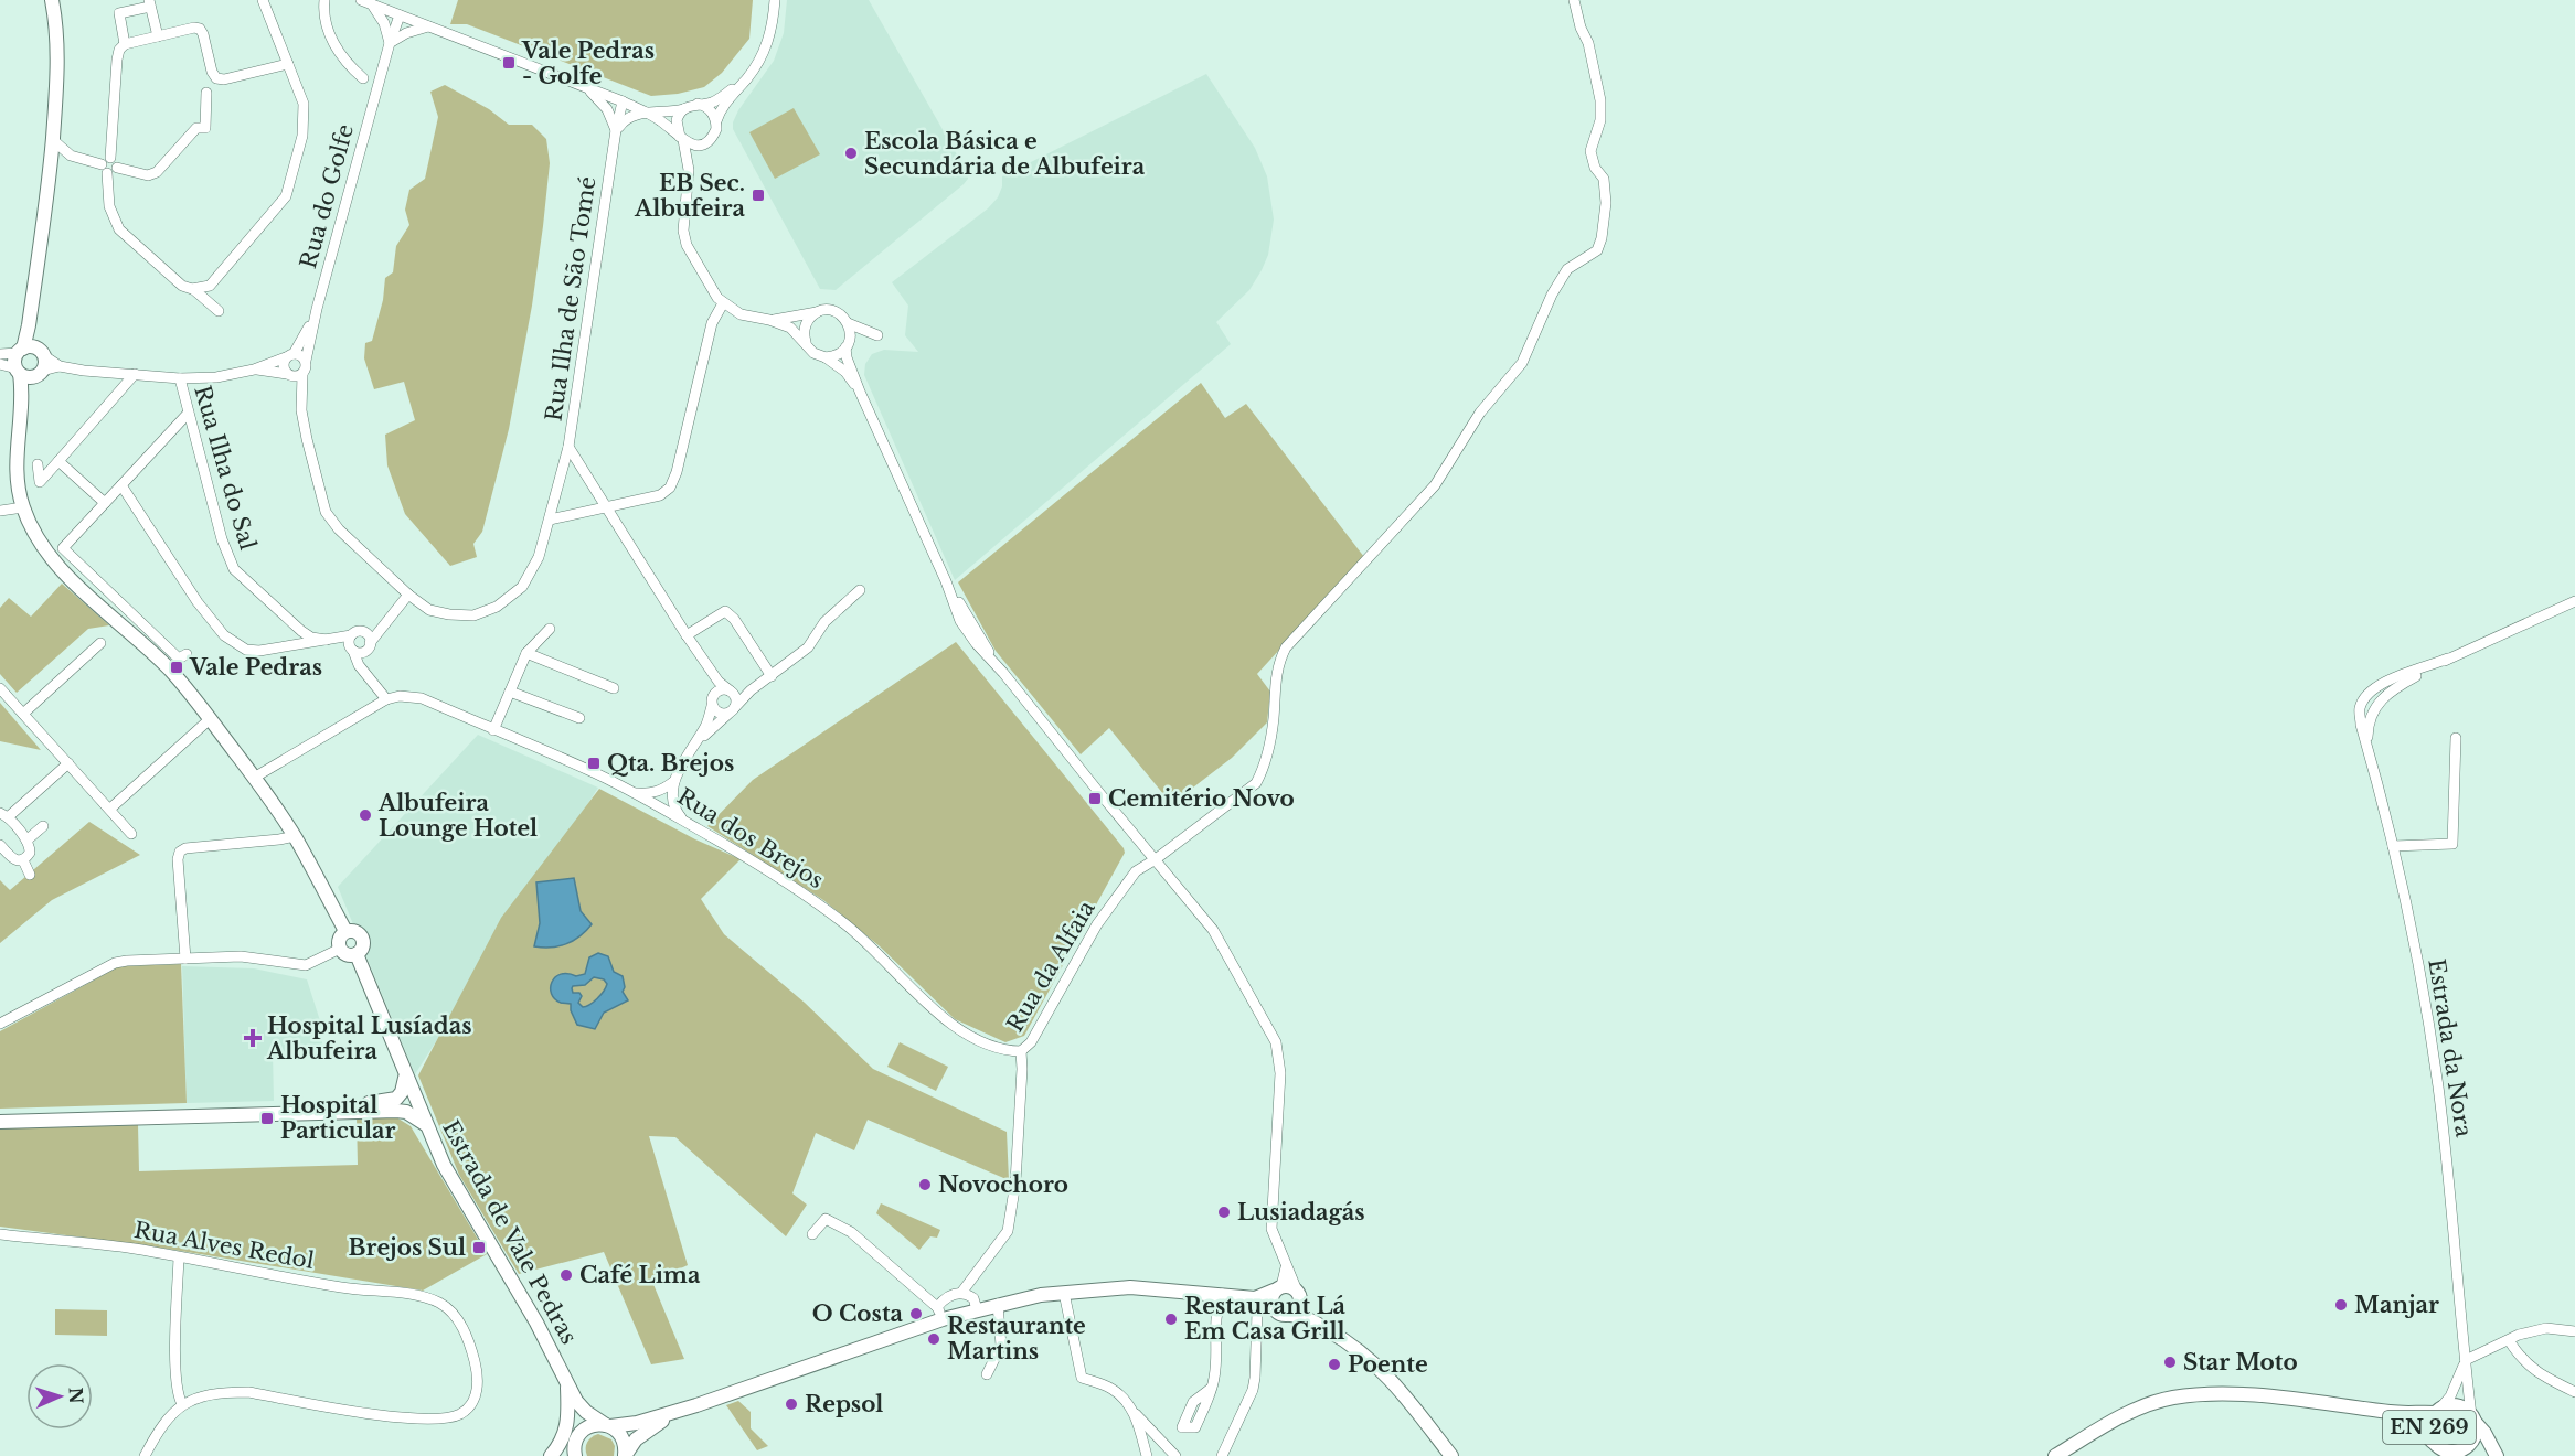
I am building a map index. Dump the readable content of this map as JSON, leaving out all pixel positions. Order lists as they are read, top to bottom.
{
  "streets": {
    "main road": ["Estrada de Vale Pedras", "EN 269"],
    "street": [
      "Rua do Golfe",
      "Rua Ilha de São Tomé",
      "Rua Ilha do Sal",
      "Rua dos Brejos",
      "Rua da Alfaia",
      "Estrada da Nora",
      "Rua Alves Redol"
    ]
  },
  "crossings": [
    ["Rua dos Brejos", "Rua da Alfaia"],
    ["Estrada da Nora", "EN 269"]
  ],
  "places": {
    "transit": [
      "Vale Pedras - Golfe",
      "EB Sec. Albufeira",
      "Vale Pedras",
      "Qta. Brejos",
      "Cemitério Novo",
      "Hospital Particular",
      "Brejos Sul"
    ],
    "other": [
      "Escola Básica e Secundária de Albufeira",
      "Albufeira Lounge Hotel",
      "Novochoro",
      "Lusiadagás",
      "Café Lima",
      "Manjar",
      "O Costa",
      "Restaurant Lá Em Casa Grill",
      "Restaurante Martins",
      "Star Moto",
      "Poente",
      "Repsol"
    ],
    "health": ["Hospital Lusíadas Albufeira"]
  },
  "north": "right"
}
